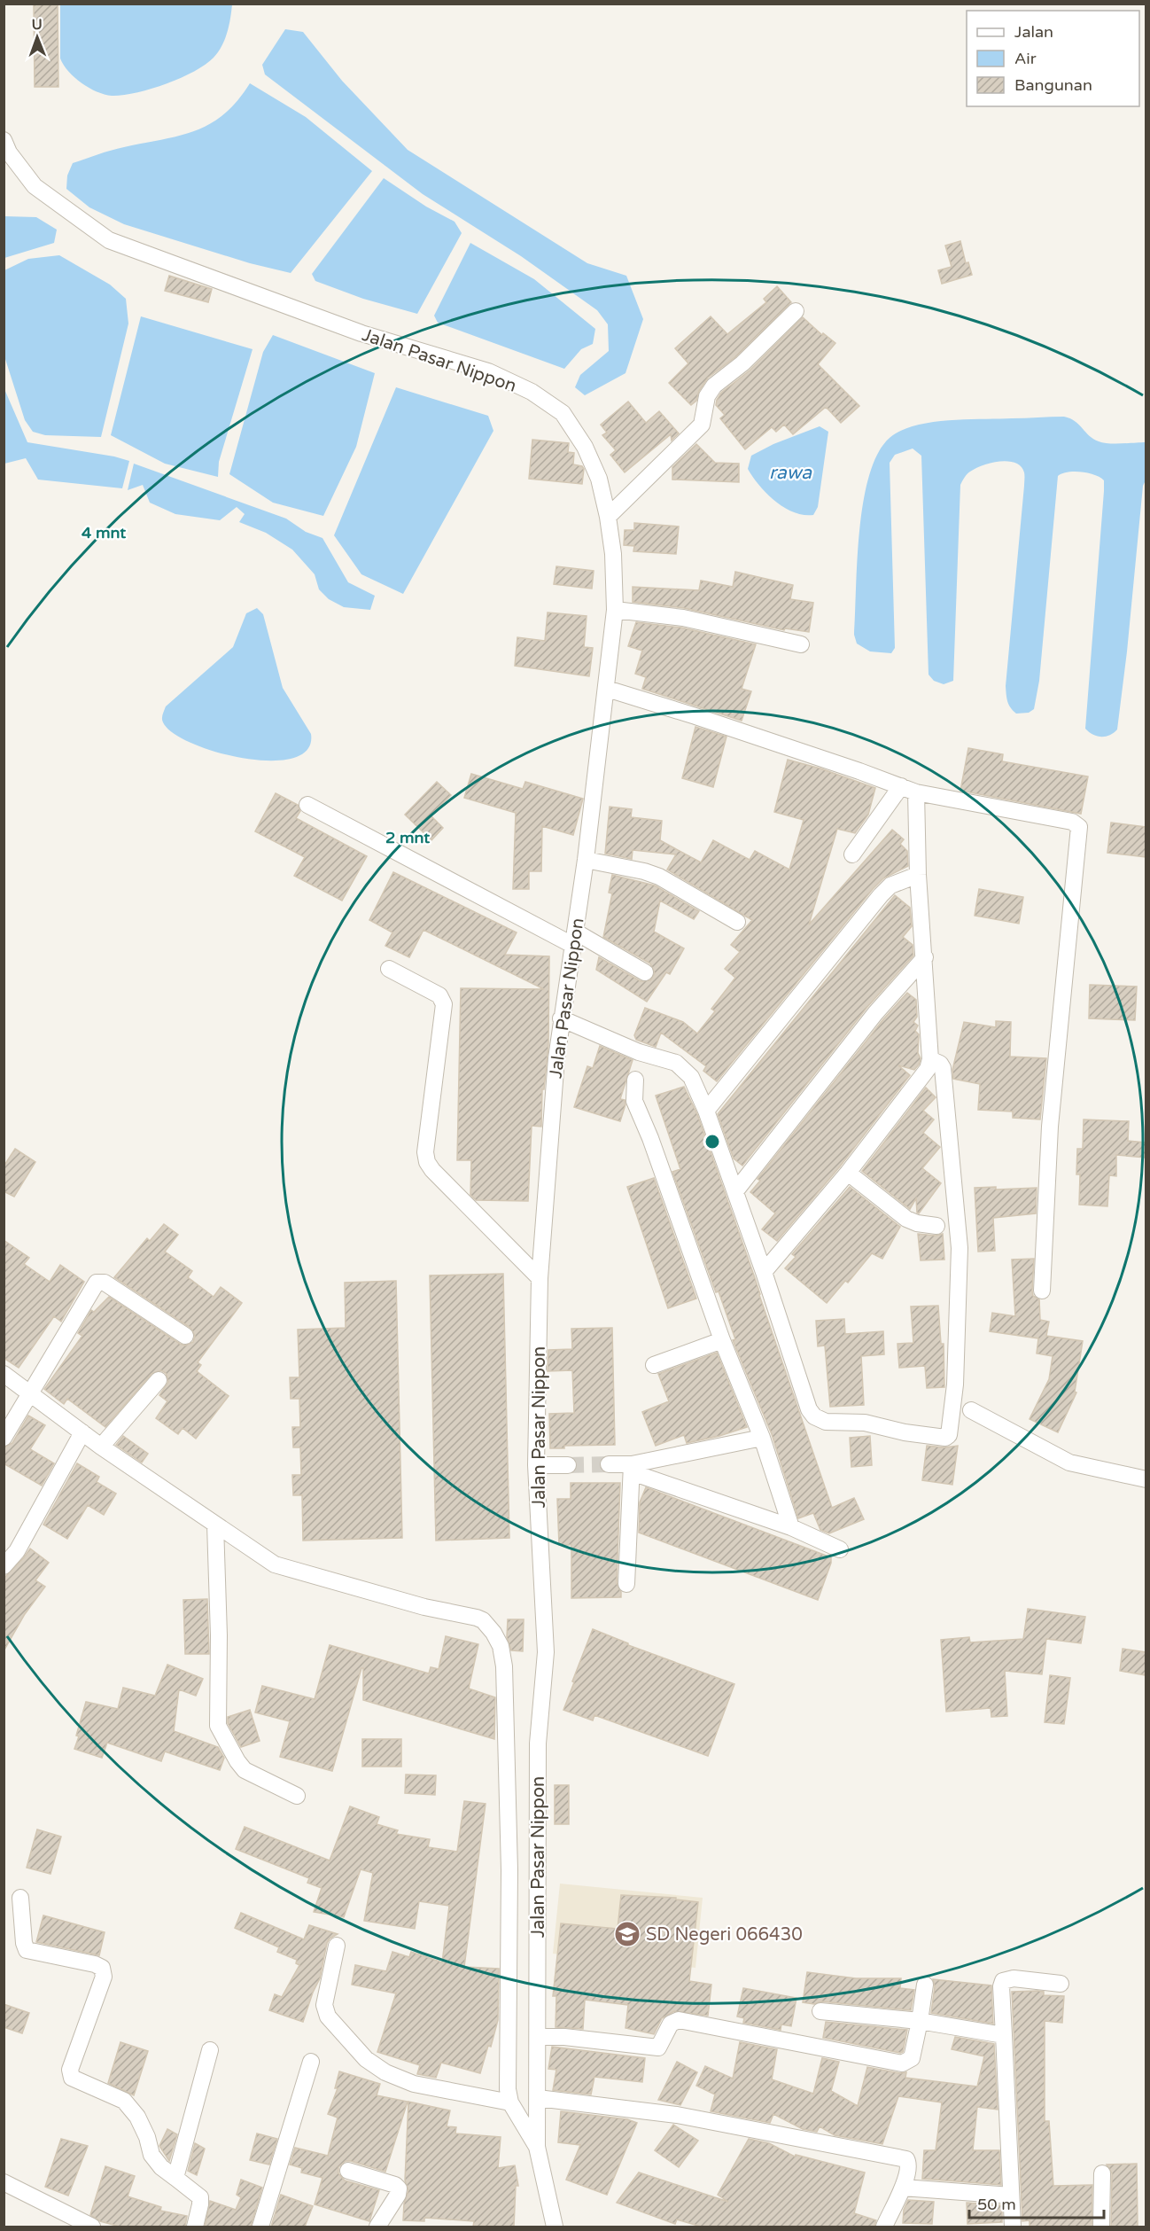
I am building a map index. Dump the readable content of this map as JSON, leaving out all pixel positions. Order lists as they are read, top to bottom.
{
  "streets": {
    "street": ["Jalan Pasar Nippon"]
  },
  "water": ["rawa"],
  "places": {
    "school or university": ["SD Negeri 066430"]
  },
  "legend": ["Jalan", "Air", "Bangunan"],
  "scale_bar": "50 m",
  "north": "top",
  "rings": ["4 mnt", "2 mnt"]
}
